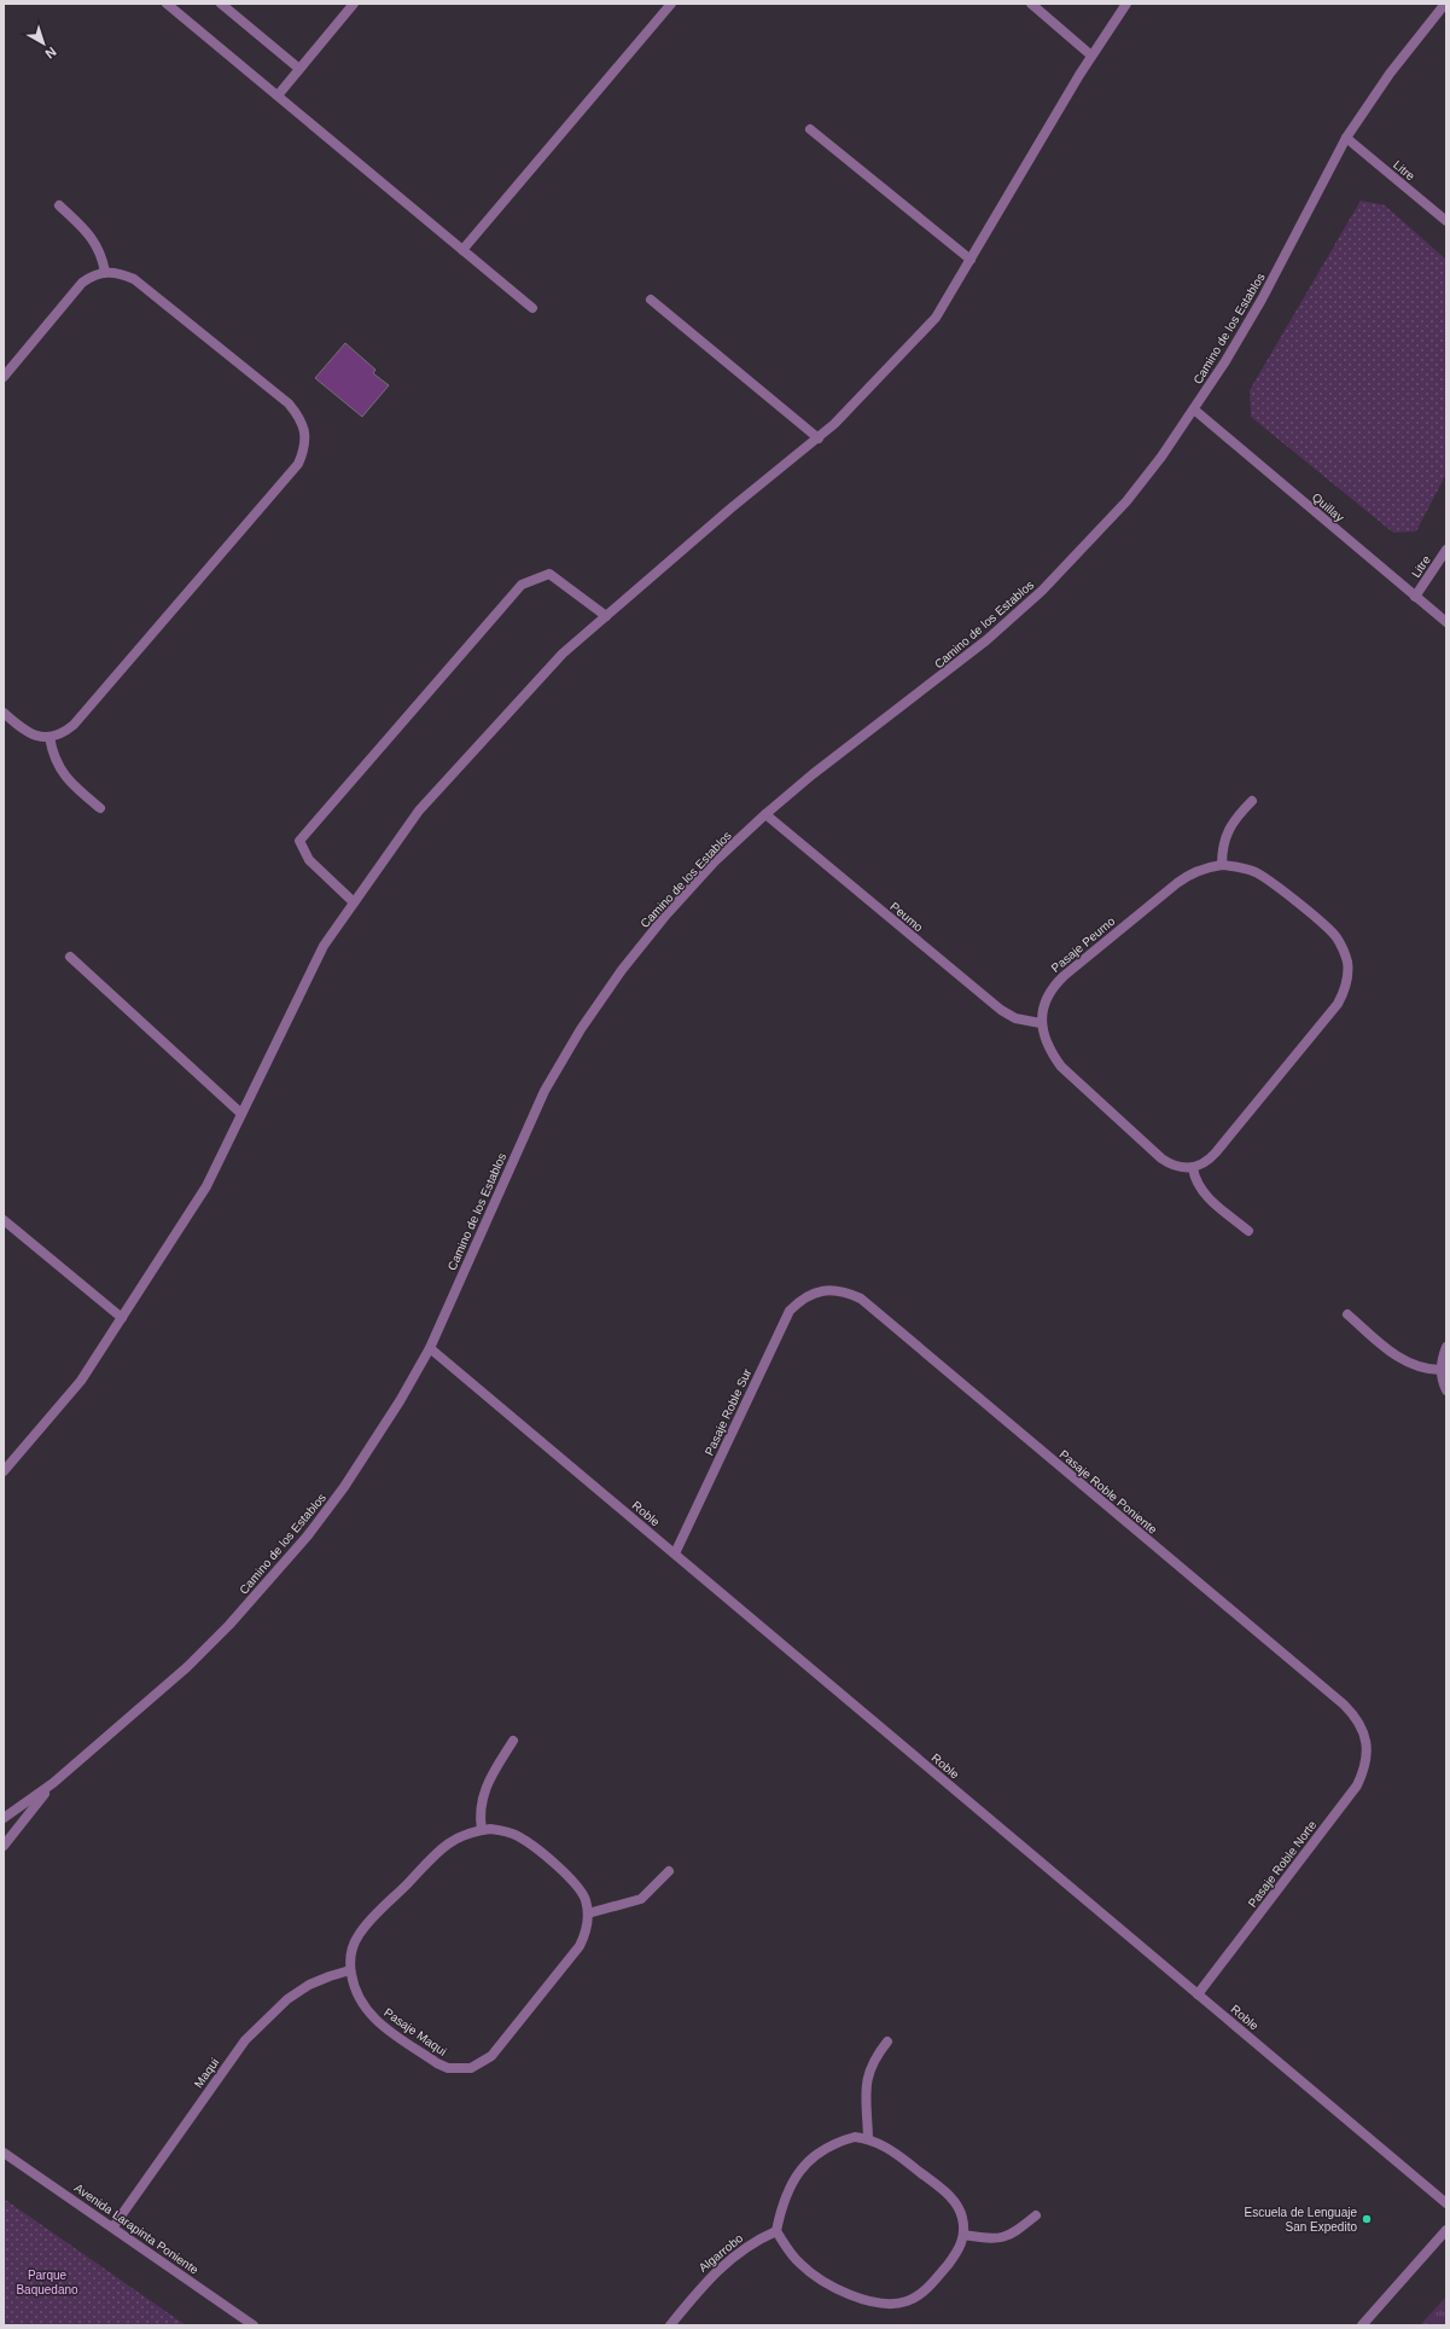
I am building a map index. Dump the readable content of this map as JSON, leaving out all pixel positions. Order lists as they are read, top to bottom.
{
  "streets": {
    "street": [
      "Litre",
      "Camino de los Establos",
      "Quillay",
      "Peumo",
      "Pasaje Peumo",
      "Pasaje Roble Sur",
      "Pasaje Roble Poniente",
      "Roble",
      "Pasaje Roble Norte",
      "Pasaje Maqui",
      "Maqui",
      "Avenida Larapinta Poniente",
      "Algarrobo"
    ]
  },
  "crossings": [
    ["Litre", "Camino de los Establos"],
    ["Litre", "Quillay"],
    ["Camino de los Establos", "Quillay"],
    ["Camino de los Establos", "Peumo"],
    ["Camino de los Establos", "Roble"],
    ["Peumo", "Pasaje Peumo"],
    ["Pasaje Roble Sur", "Pasaje Roble Poniente"],
    ["Pasaje Roble Sur", "Roble"],
    ["Pasaje Roble Poniente", "Pasaje Roble Norte"],
    ["Roble", "Pasaje Roble Norte"],
    ["Pasaje Maqui", "Maqui"],
    ["Maqui", "Avenida Larapinta Poniente"]
  ],
  "parks": ["Parque Baquedano"],
  "places": ["Escuela de Lenguaje San Expedito"],
  "north": "bottom right"
}
